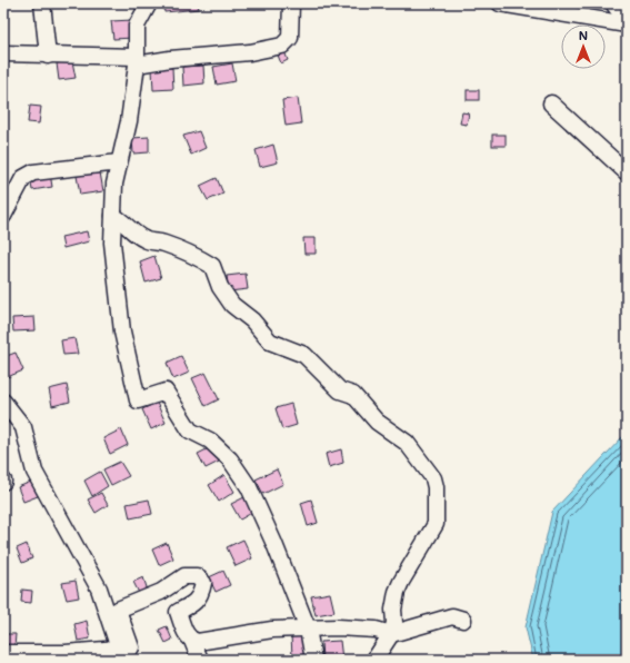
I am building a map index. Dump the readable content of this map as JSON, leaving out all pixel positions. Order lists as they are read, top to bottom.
{
  "north": "top"
}
